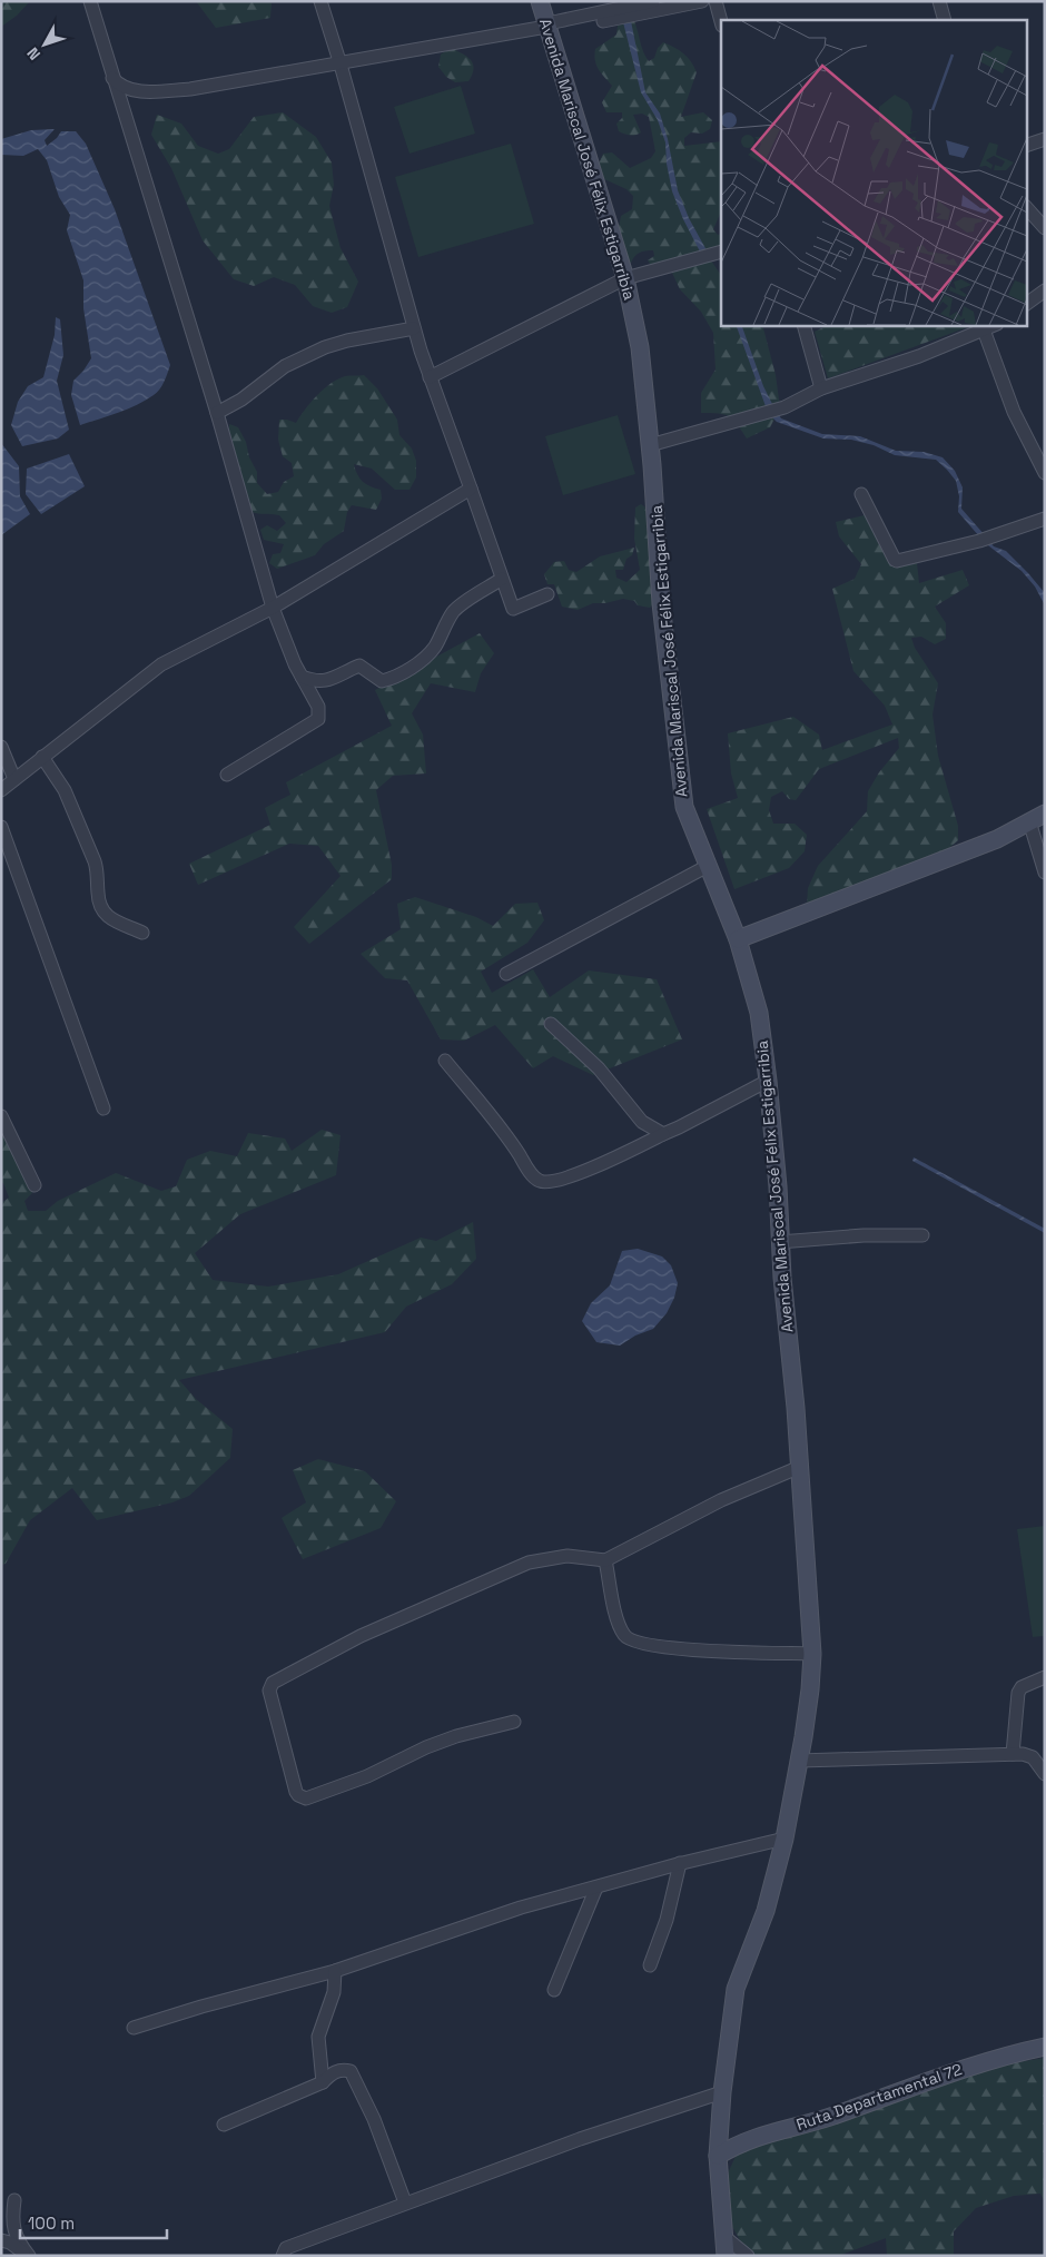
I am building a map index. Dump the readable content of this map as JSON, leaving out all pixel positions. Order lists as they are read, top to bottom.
{
  "streets": {
    "main road": ["Avenida Mariscal José Félix Estigarribia", "Ruta Departamental 72"]
  },
  "crossings": [
    ["Avenida Mariscal José Félix Estigarribia", "Ruta Departamental 72"]
  ],
  "scale_bar": "100 m",
  "north": "bottom left"
}
